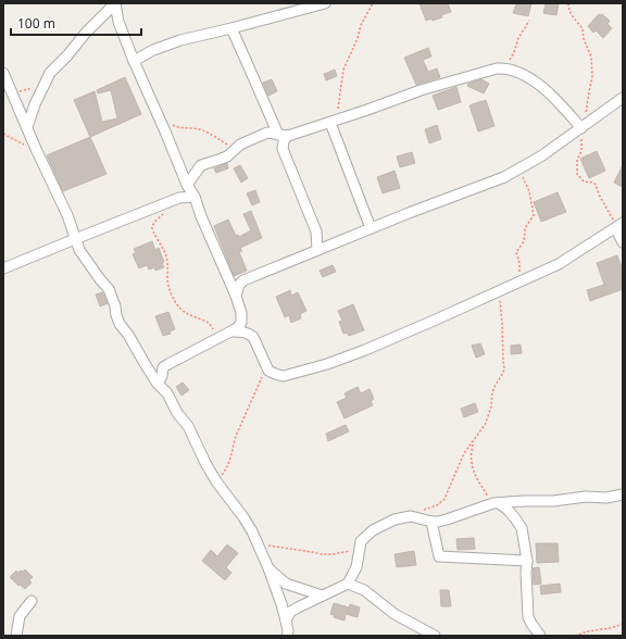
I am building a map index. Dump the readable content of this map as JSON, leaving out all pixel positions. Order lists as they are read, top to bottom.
{
  "scale_bar": "100 m"
}
